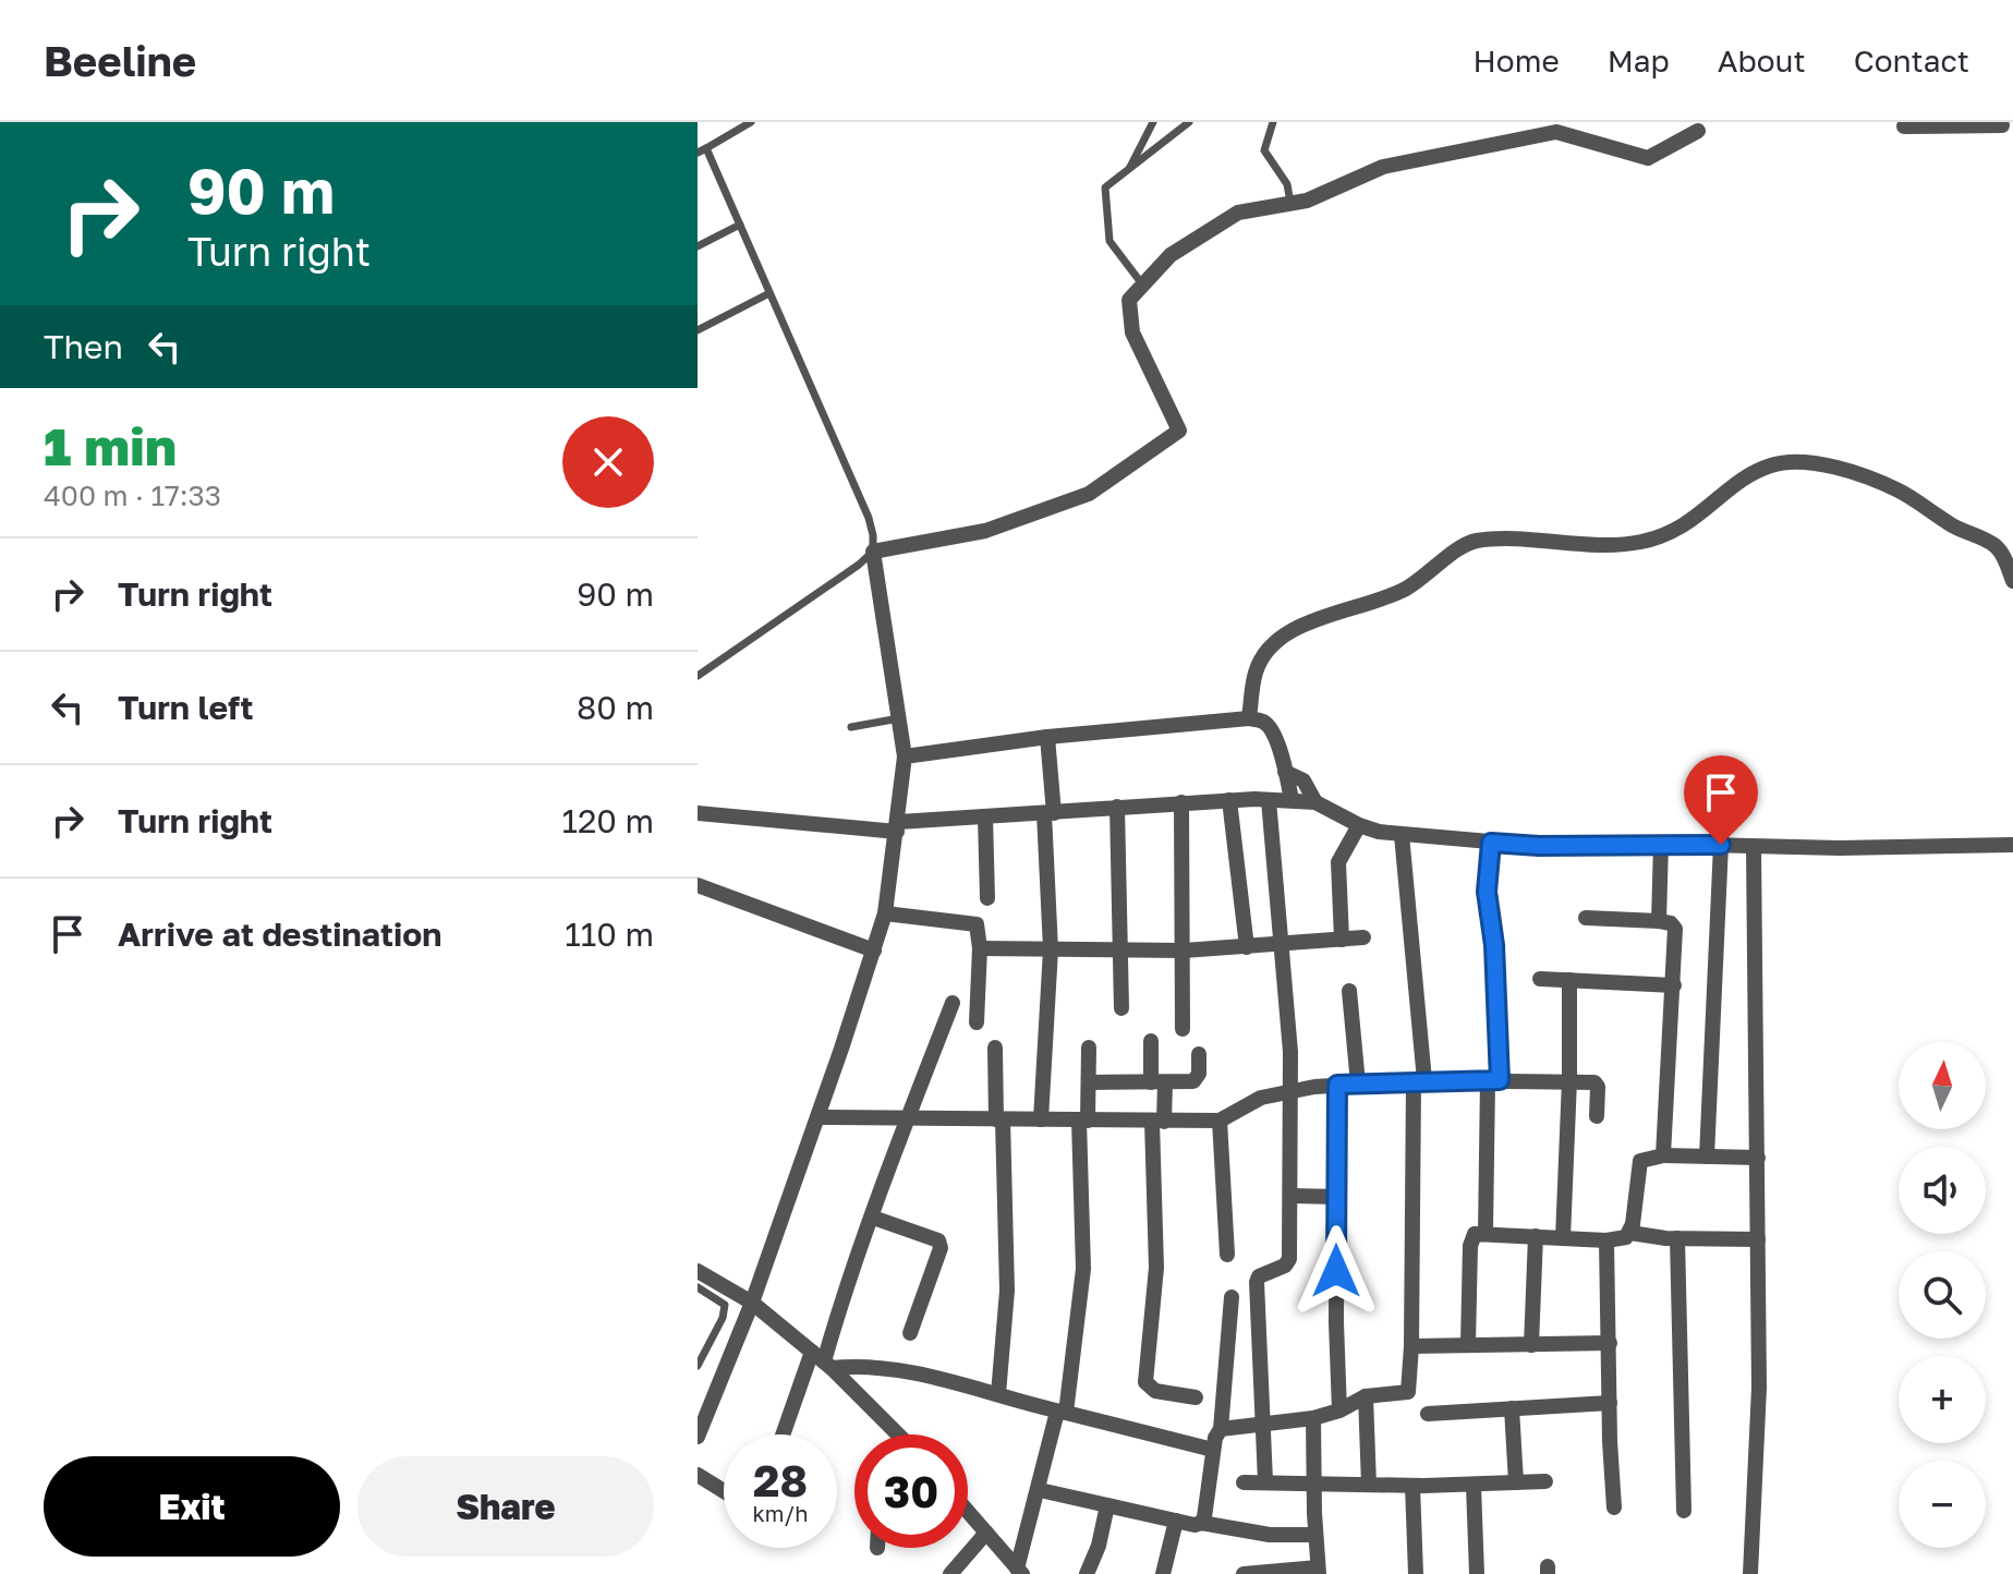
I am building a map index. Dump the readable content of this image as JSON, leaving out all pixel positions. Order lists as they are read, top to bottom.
{
  "north": "top",
  "page": {
    "header": "Beeline",
    "nav": [
      "Home",
      "Map",
      "About",
      "Contact"
    ],
    "turn": ["90 m", "Turn right"],
    "then": "Then",
    "heading": ["1 min", "400 m · 17:33"],
    "list": [
      {
        "name": "Turn right",
        "value": "90 m"
      },
      {
        "name": "Turn left",
        "value": "80 m"
      },
      {
        "name": "Turn right",
        "value": "120 m"
      },
      {
        "name": "Arrive at destination",
        "value": "110 m"
      }
    ],
    "map_buttons": ["+", "−"],
    "speed": "28 km/h",
    "limit": "30",
    "buttons": ["Exit", "Share"]
  }
}
